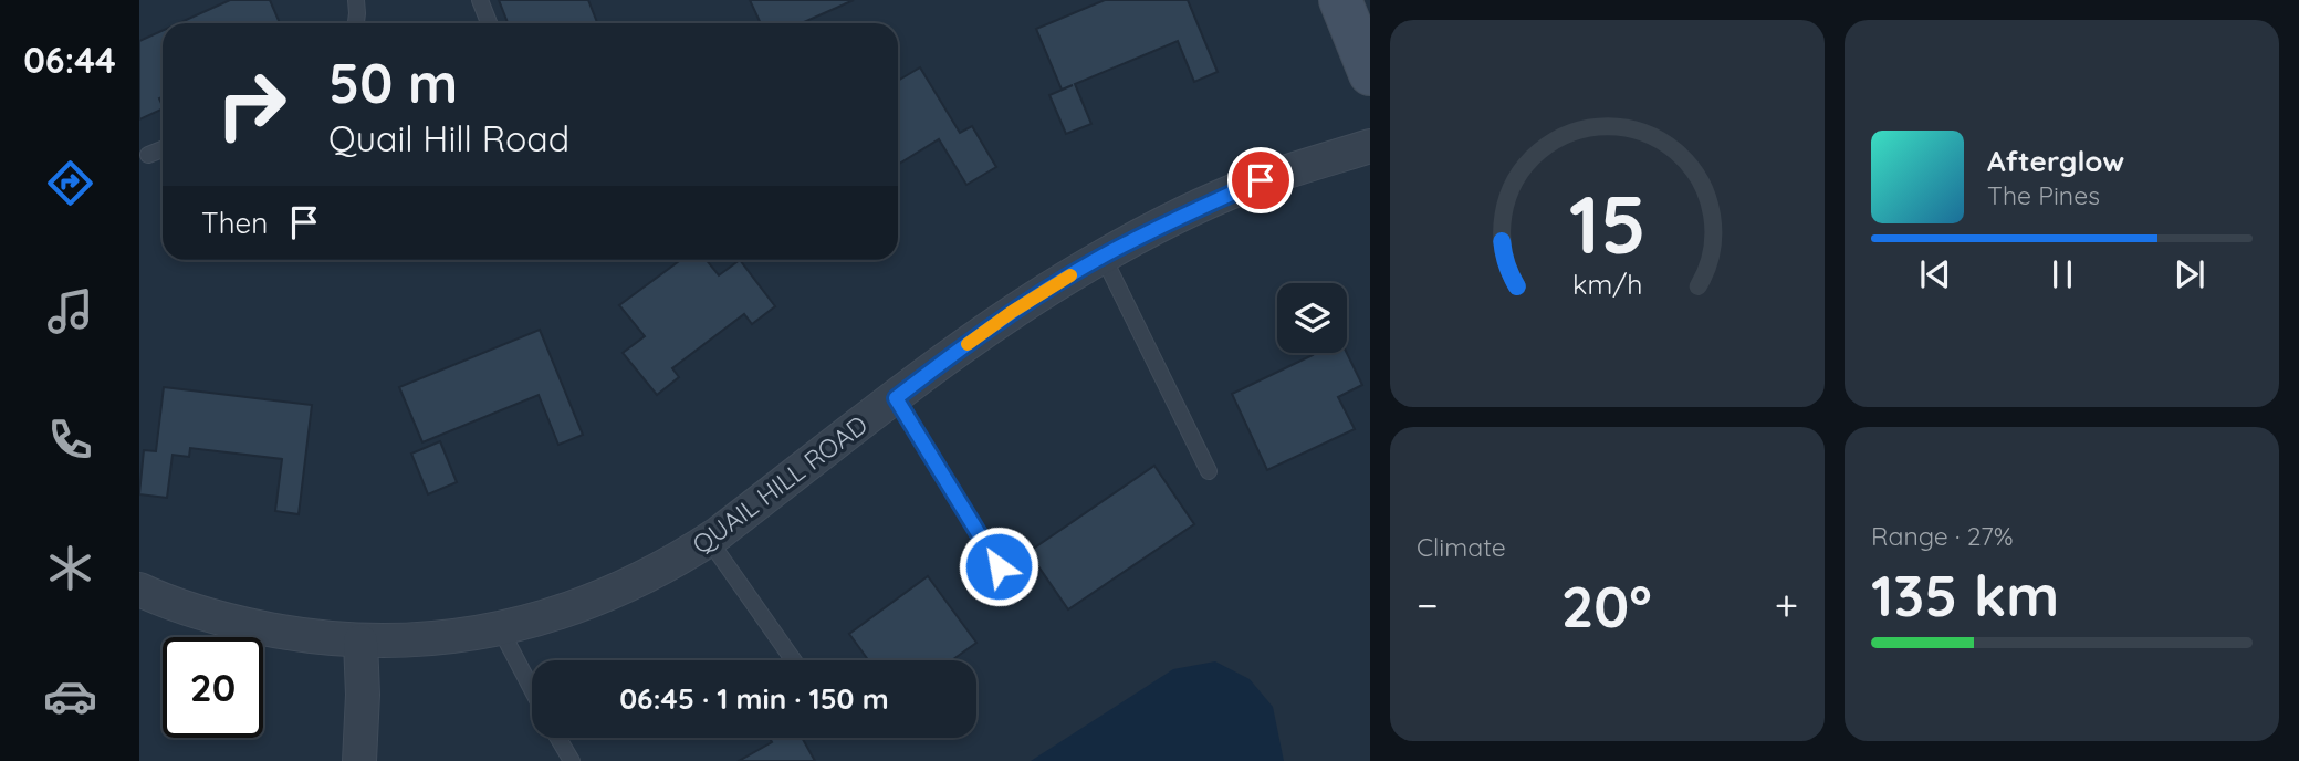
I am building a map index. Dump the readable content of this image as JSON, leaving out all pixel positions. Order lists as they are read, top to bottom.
{
  "streets": {
    "street": ["QUAIL HILL ROAD"]
  },
  "page": {
    "tabs": "06:44",
    "turn": ["50 m", "Quail Hill Road"],
    "song": ["Afterglow", "The Pines"],
    "then": "Then",
    "tile": [
      "Climate",
      ["Range · 27%", "135 km"]
    ],
    "heat": ["−", "20°", "+"],
    "limit": "20",
    "trip": "06:45 · 1 min · 150 m",
    "gauge": ["15", "km/h"]
  }
}
